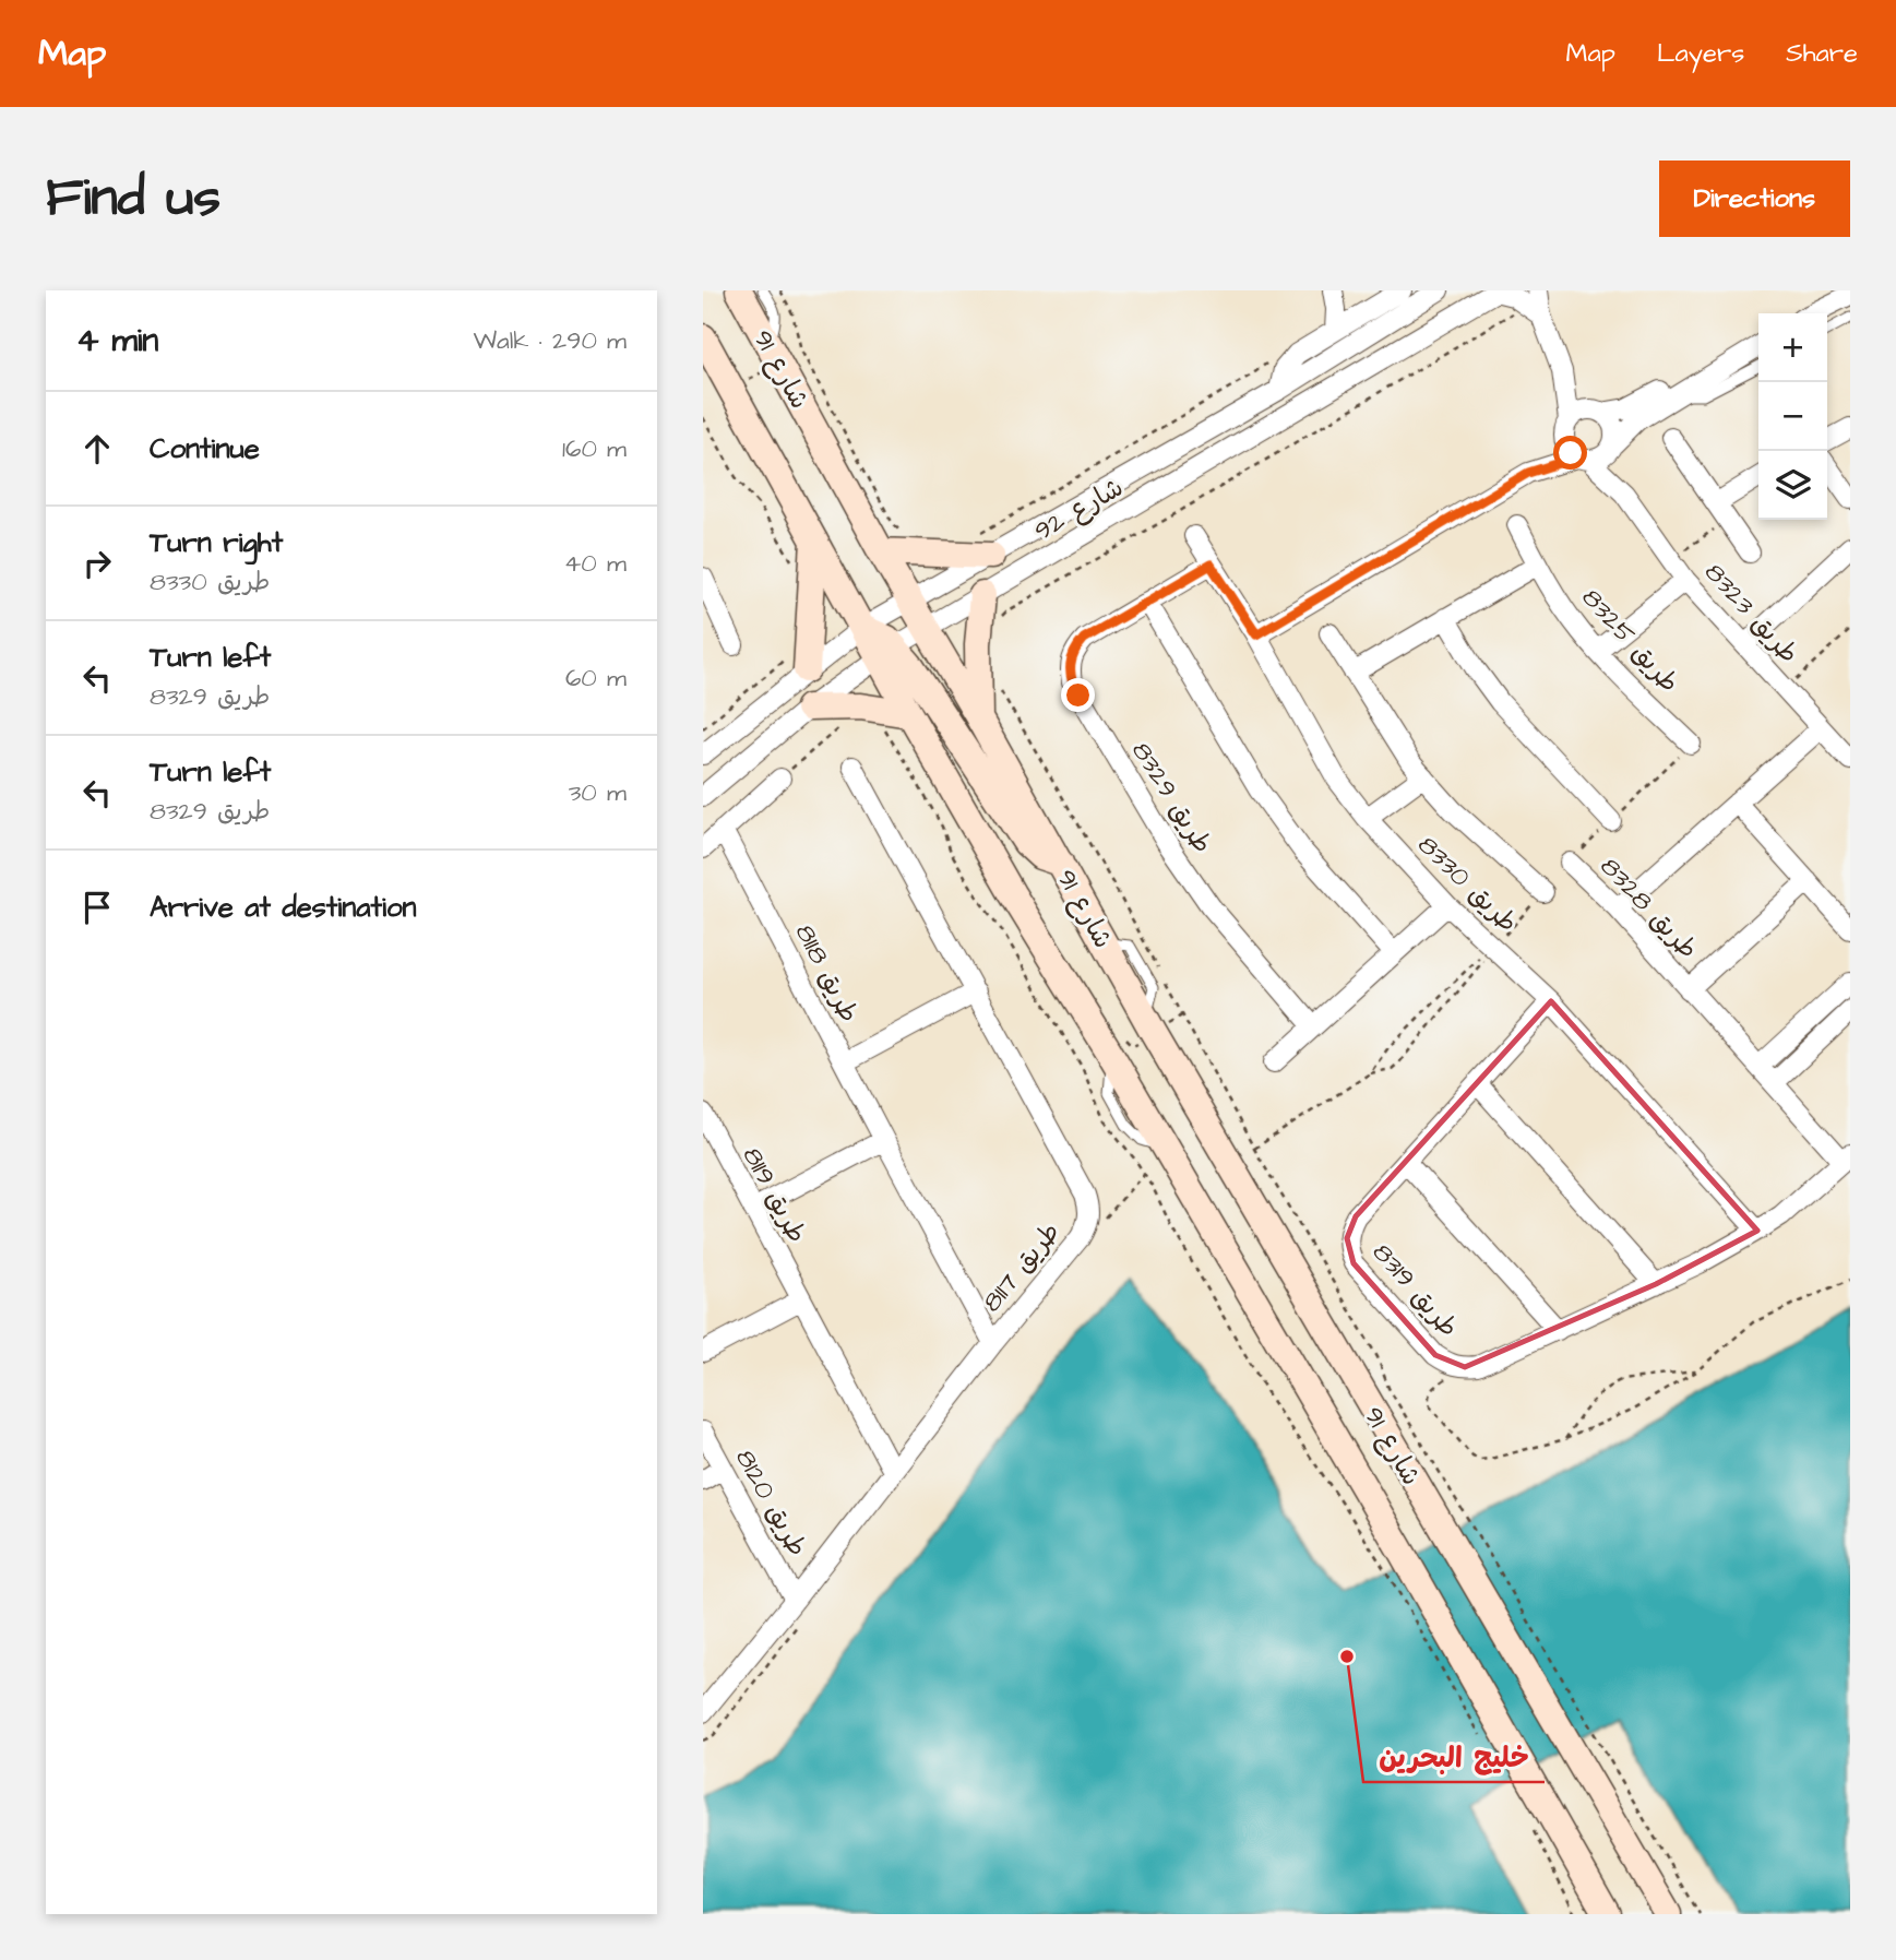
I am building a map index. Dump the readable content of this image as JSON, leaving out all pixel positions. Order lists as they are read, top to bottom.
{
  "streets": {
    "street": [
      "شارع 91",
      "شارع 92",
      "طريق 8323",
      "طريق 8325",
      "طريق 8329",
      "طريق 8330",
      "طريق 8328",
      "طريق 8118",
      "طريق 8119",
      "طريق 8117",
      "طريق 8319",
      "طريق 8120"
    ]
  },
  "crossings": [
    ["شارع 91", "شارع 92"],
    ["طريق 8329", "طريق 8330"],
    ["طريق 8330", "طريق 8319"],
    ["طريق 8328", "طريق 8319"],
    ["طريق 8118", "طريق 8117"],
    ["طريق 8119", "طريق 8117"],
    ["طريق 8117", "طريق 8120"]
  ],
  "places": ["خليج البحرين"],
  "page": {
    "header": "Map",
    "nav": ["Map", "Layers", "Share"],
    "buttons": "Directions",
    "title": "Find us",
    "heading": ["4 min", "Walk · 290 m"],
    "map_buttons": ["+", "−"],
    "list": [
      ["Continue", "160 m"],
      ["Turn right", "طريق 8330", "40 m"],
      ["Turn left", "طريق 8329", "60 m"],
      ["Turn left", "طريق 8329", "30 m"],
      "Arrive at destination"
    ]
  }
}
